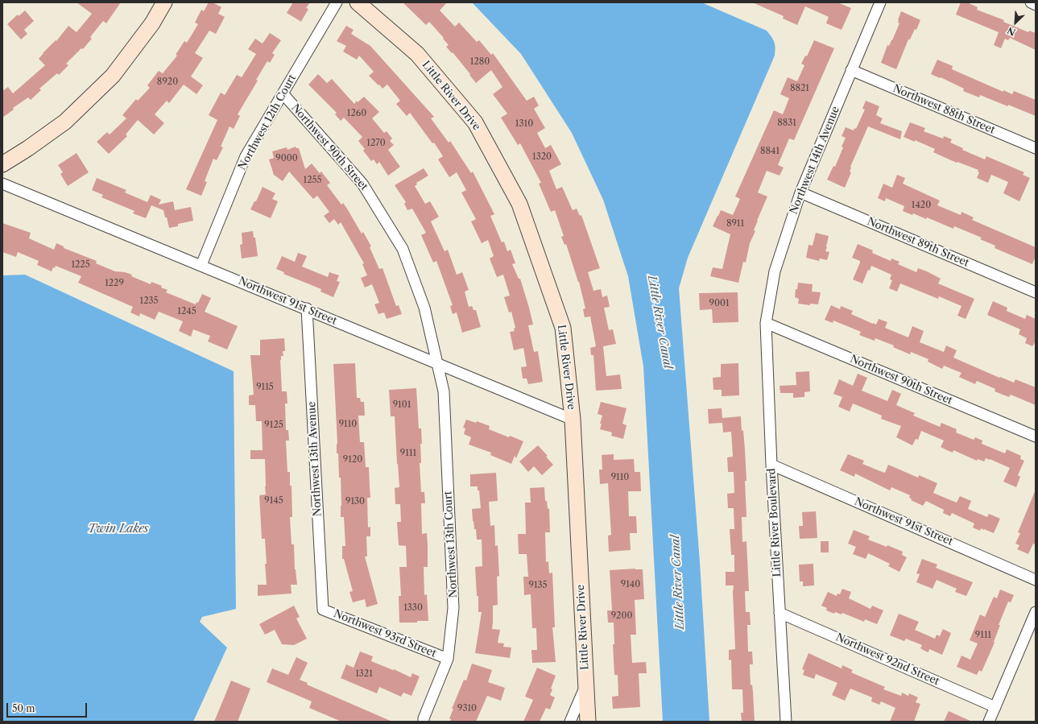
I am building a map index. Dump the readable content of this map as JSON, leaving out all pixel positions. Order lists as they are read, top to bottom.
{
  "streets": {
    "street": [
      "Little River Drive",
      "Northwest 88th Street",
      "Northwest 12th Court",
      "Northwest 90th Street",
      "Northwest 14th Avenue",
      "Northwest 89th Street",
      "Northwest 91st Street",
      "Northwest 13th Avenue",
      "Little River Boulevard",
      "Northwest 13th Court",
      "Northwest 93rd Street",
      "Northwest 92nd Street"
    ]
  },
  "crossings": [
    ["Little River Drive", "Northwest 91st Street"],
    ["Northwest 88th Street", "Northwest 14th Avenue"],
    ["Northwest 12th Court", "Northwest 90th Street"],
    ["Northwest 12th Court", "Northwest 91st Street"],
    ["Northwest 90th Street", "Northwest 14th Avenue"],
    ["Northwest 90th Street", "Northwest 91st Street"],
    ["Northwest 90th Street", "Little River Boulevard"],
    ["Northwest 90th Street", "Northwest 13th Court"],
    ["Northwest 14th Avenue", "Northwest 89th Street"],
    ["Northwest 14th Avenue", "Little River Boulevard"],
    ["Northwest 91st Street", "Northwest 13th Avenue"],
    ["Northwest 91st Street", "Little River Boulevard"],
    ["Northwest 91st Street", "Northwest 13th Court"],
    ["Northwest 13th Avenue", "Northwest 93rd Street"],
    ["Little River Boulevard", "Northwest 92nd Street"],
    ["Northwest 13th Court", "Northwest 93rd Street"]
  ],
  "water": ["Little River Canal", "Twin Lakes"],
  "house_numbers": [
    "1280",
    "8920",
    "8821",
    "1260",
    "8831",
    "1310",
    "1270",
    "8841",
    "1320",
    "9000",
    "1255",
    "1420",
    "8911",
    "1225",
    "1229",
    "1235",
    "9001",
    "1245",
    "9115",
    "9101",
    "9110",
    "9125",
    "9111",
    "9120",
    "9110",
    "9145",
    "9130",
    "9140",
    "9135",
    "1330",
    "9200",
    "9111",
    "1321",
    "9310"
  ],
  "scale_bar": "50 m",
  "north": "bottom left"
}
